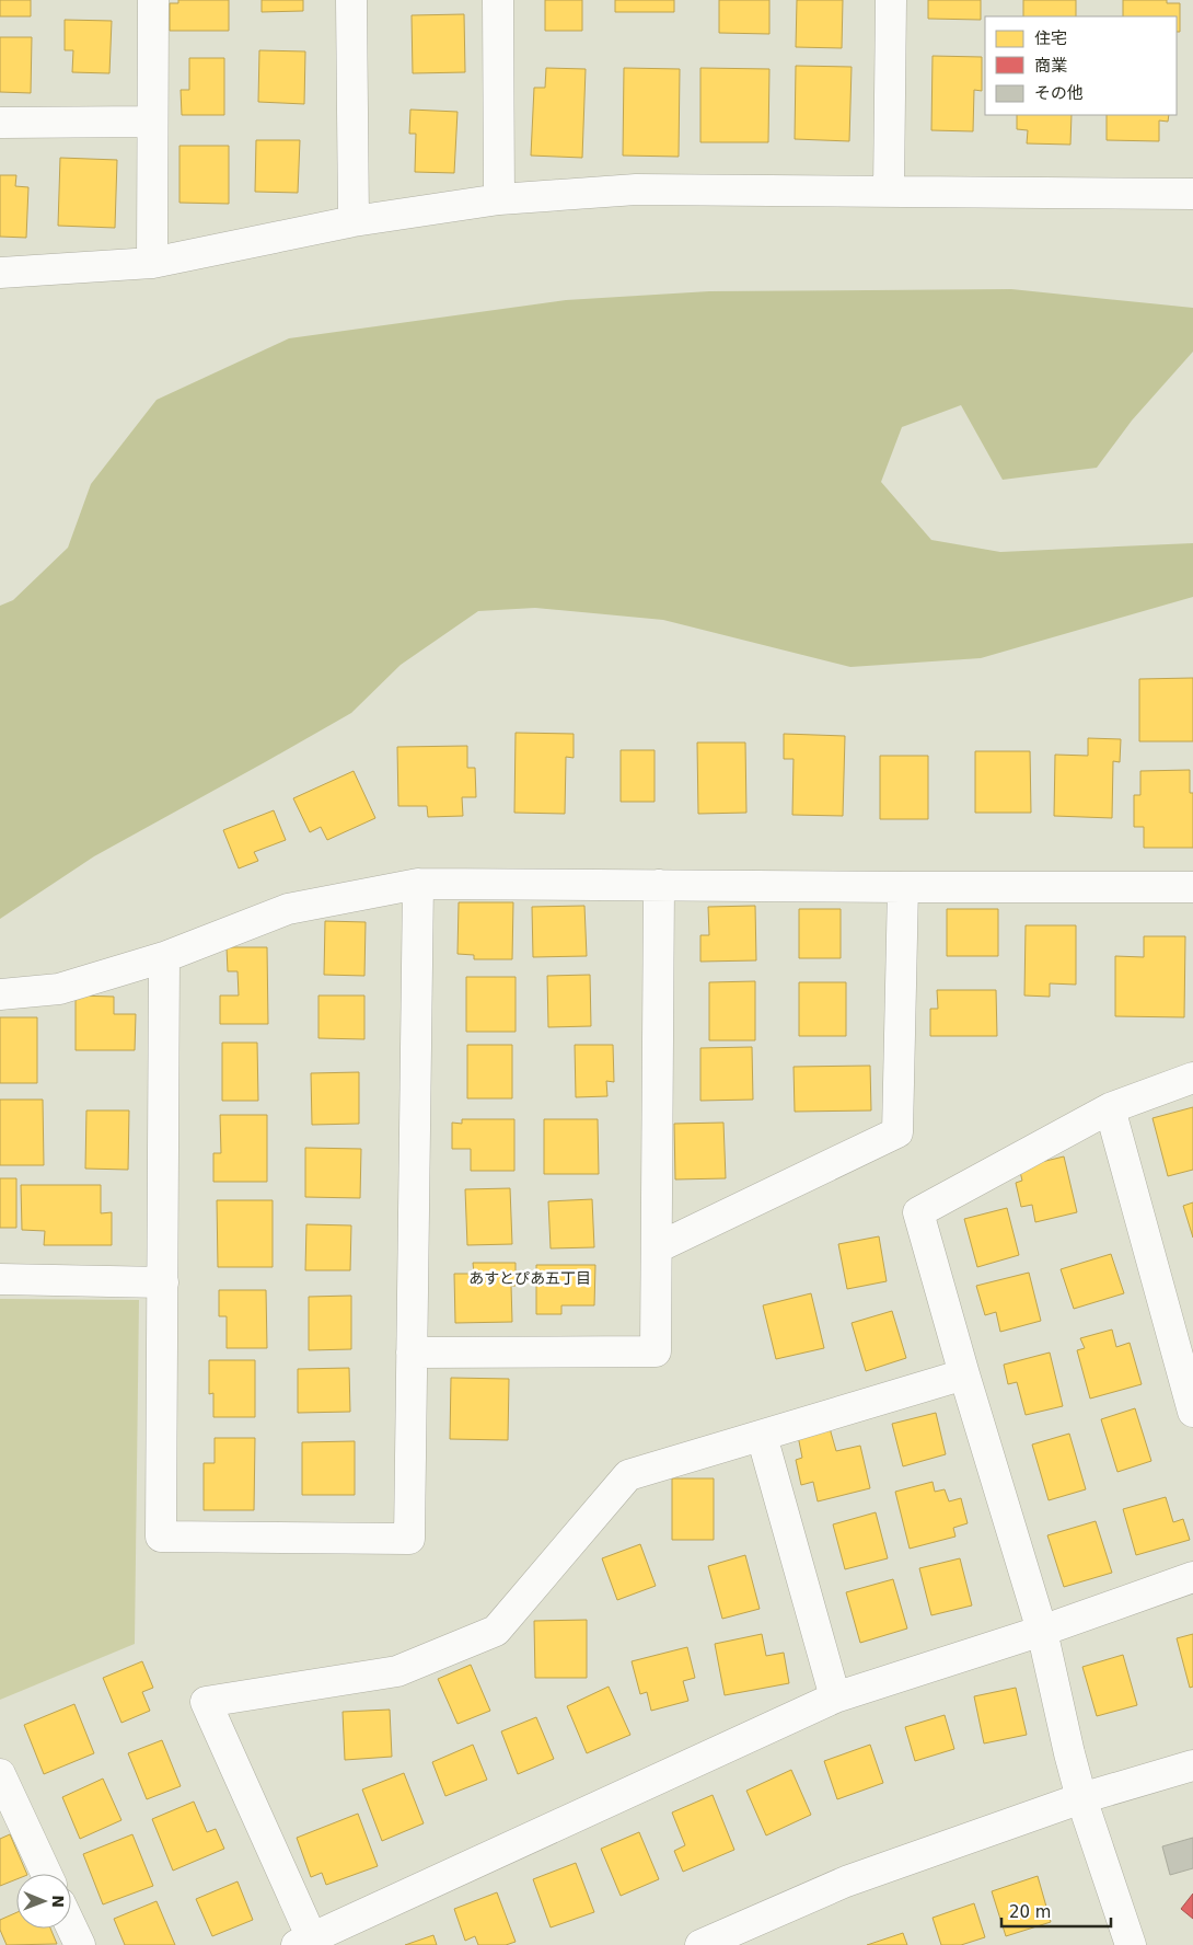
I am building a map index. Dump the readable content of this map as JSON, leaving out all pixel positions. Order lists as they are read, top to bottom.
{
  "districts": ["あすとぴあ五丁目"],
  "legend": ["住宅", "商業", "その他"],
  "scale_bar": "20 m",
  "north": "right"
}
